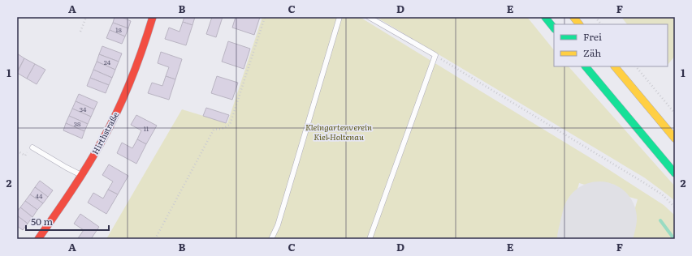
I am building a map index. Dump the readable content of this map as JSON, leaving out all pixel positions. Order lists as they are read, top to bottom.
{
  "streets": {
    "main road": ["Hirthstraße"]
  },
  "parks": ["Kleingartenverein Kiel-Holtenau"],
  "house_numbers": [
    "18",
    "24",
    "34",
    "38",
    "11",
    "44"
  ],
  "legend": ["Frei", "Zäh"],
  "scale_bar": "50 m",
  "grid": {
    "columns": [
      "A",
      "B",
      "C",
      "D",
      "E",
      "F"
    ],
    "rows": ["1", "2"]
  }
}
